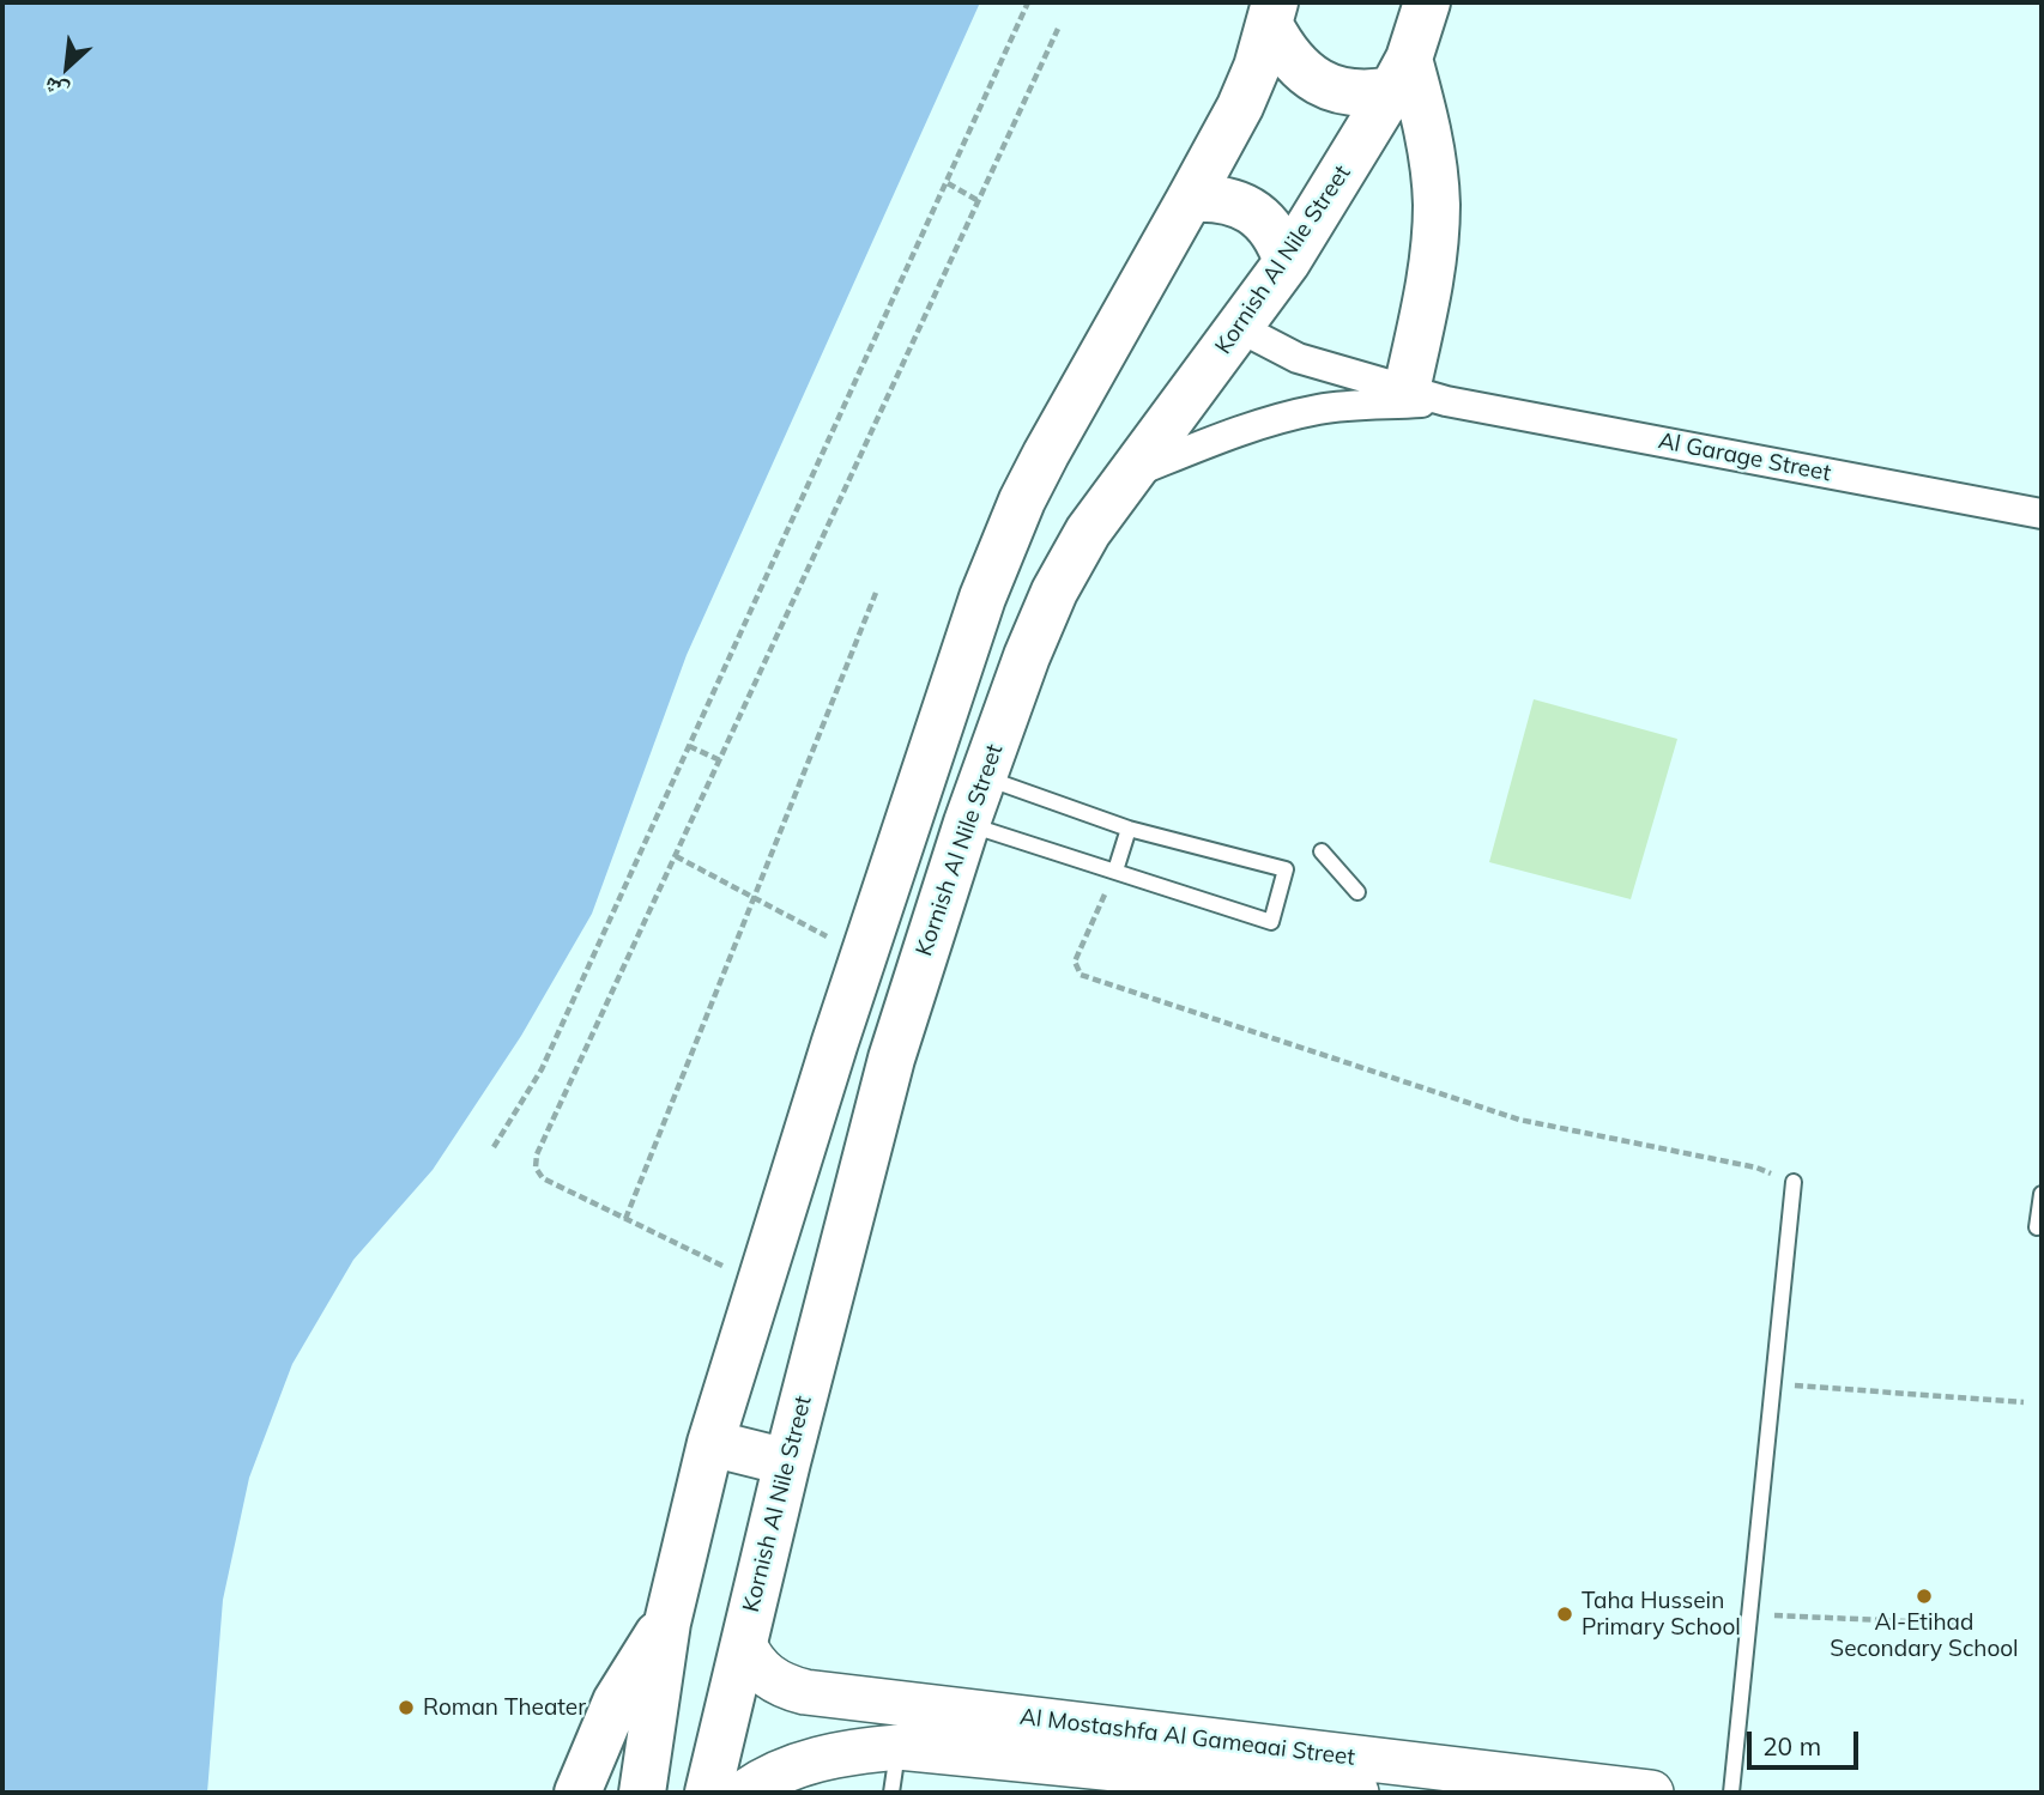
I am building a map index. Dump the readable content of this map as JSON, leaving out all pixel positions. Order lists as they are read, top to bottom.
{
  "streets": {
    "main road": ["Kornish Al Nile Street", "Al Mostashfa Al Gameaai Street"],
    "street": ["Al Garage Street"]
  },
  "crossings": [
    ["Kornish Al Nile Street", "Al Garage Street"],
    ["Kornish Al Nile Street", "Al Mostashfa Al Gameaai Street"]
  ],
  "places": ["Al-Etihad Secondary School", "Taha Hussein Primary School", "Roman Theater"],
  "scale_bar": "20 m",
  "north": "bottom left"
}
